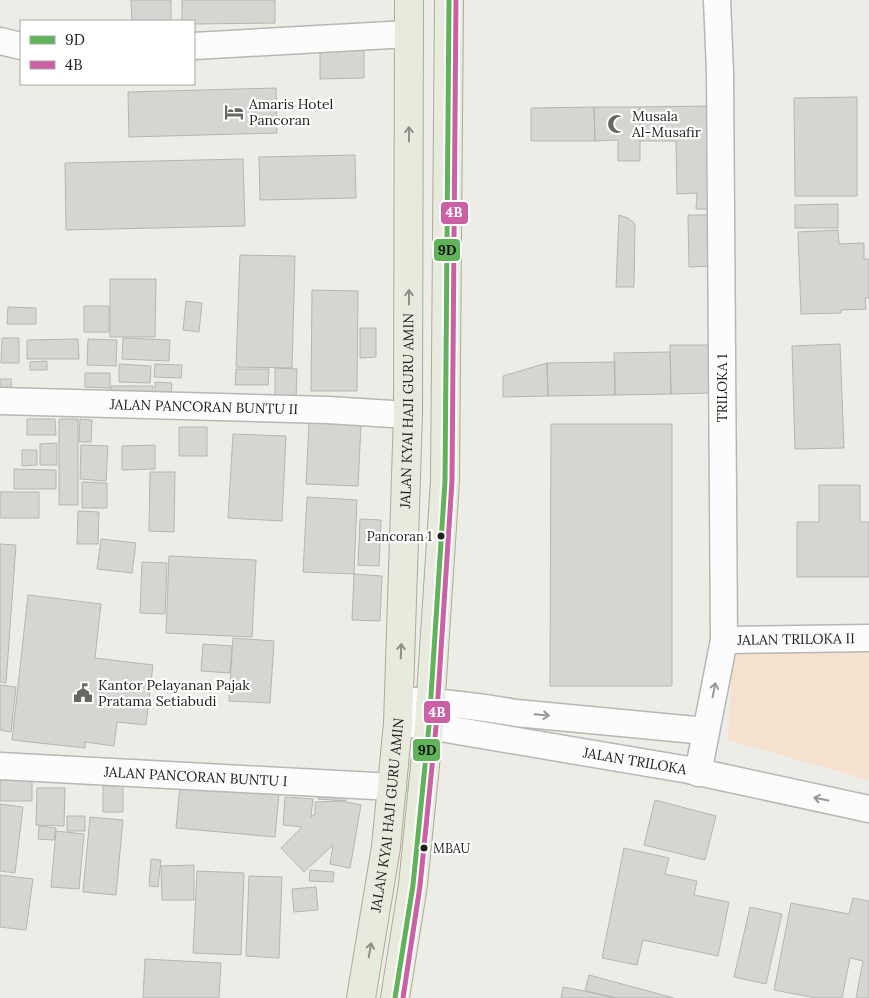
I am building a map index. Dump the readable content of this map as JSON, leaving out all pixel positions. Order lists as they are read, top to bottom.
{
  "streets": {
    "main road": ["JALAN KYAI HAJI GURU AMIN"],
    "street": [
      "TRILOKA 1",
      "JALAN PANCORAN BUNTU II",
      "JALAN TRILOKA II",
      "JALAN TRILOKA",
      "JALAN PANCORAN BUNTU I"
    ]
  },
  "crossings": [
    ["TRILOKA 1", "JALAN TRILOKA II"],
    ["TRILOKA 1", "JALAN TRILOKA"],
    ["JALAN PANCORAN BUNTU II", "JALAN KYAI HAJI GURU AMIN"],
    ["JALAN KYAI HAJI GURU AMIN", "JALAN TRILOKA"],
    ["JALAN KYAI HAJI GURU AMIN", "JALAN PANCORAN BUNTU I"]
  ],
  "places": {
    "hotel": ["Amaris Hotel Pancoran"],
    "mosque": ["Musala Al-Musafir"],
    "other": ["Pancoran 1", "MBAU"],
    "public building": ["Kantor Pelayanan Pajak Pratama Setiabudi"]
  },
  "lines": ["transit line 9D", "transit line 4B"],
  "legend": ["9D", "4B"]
}
